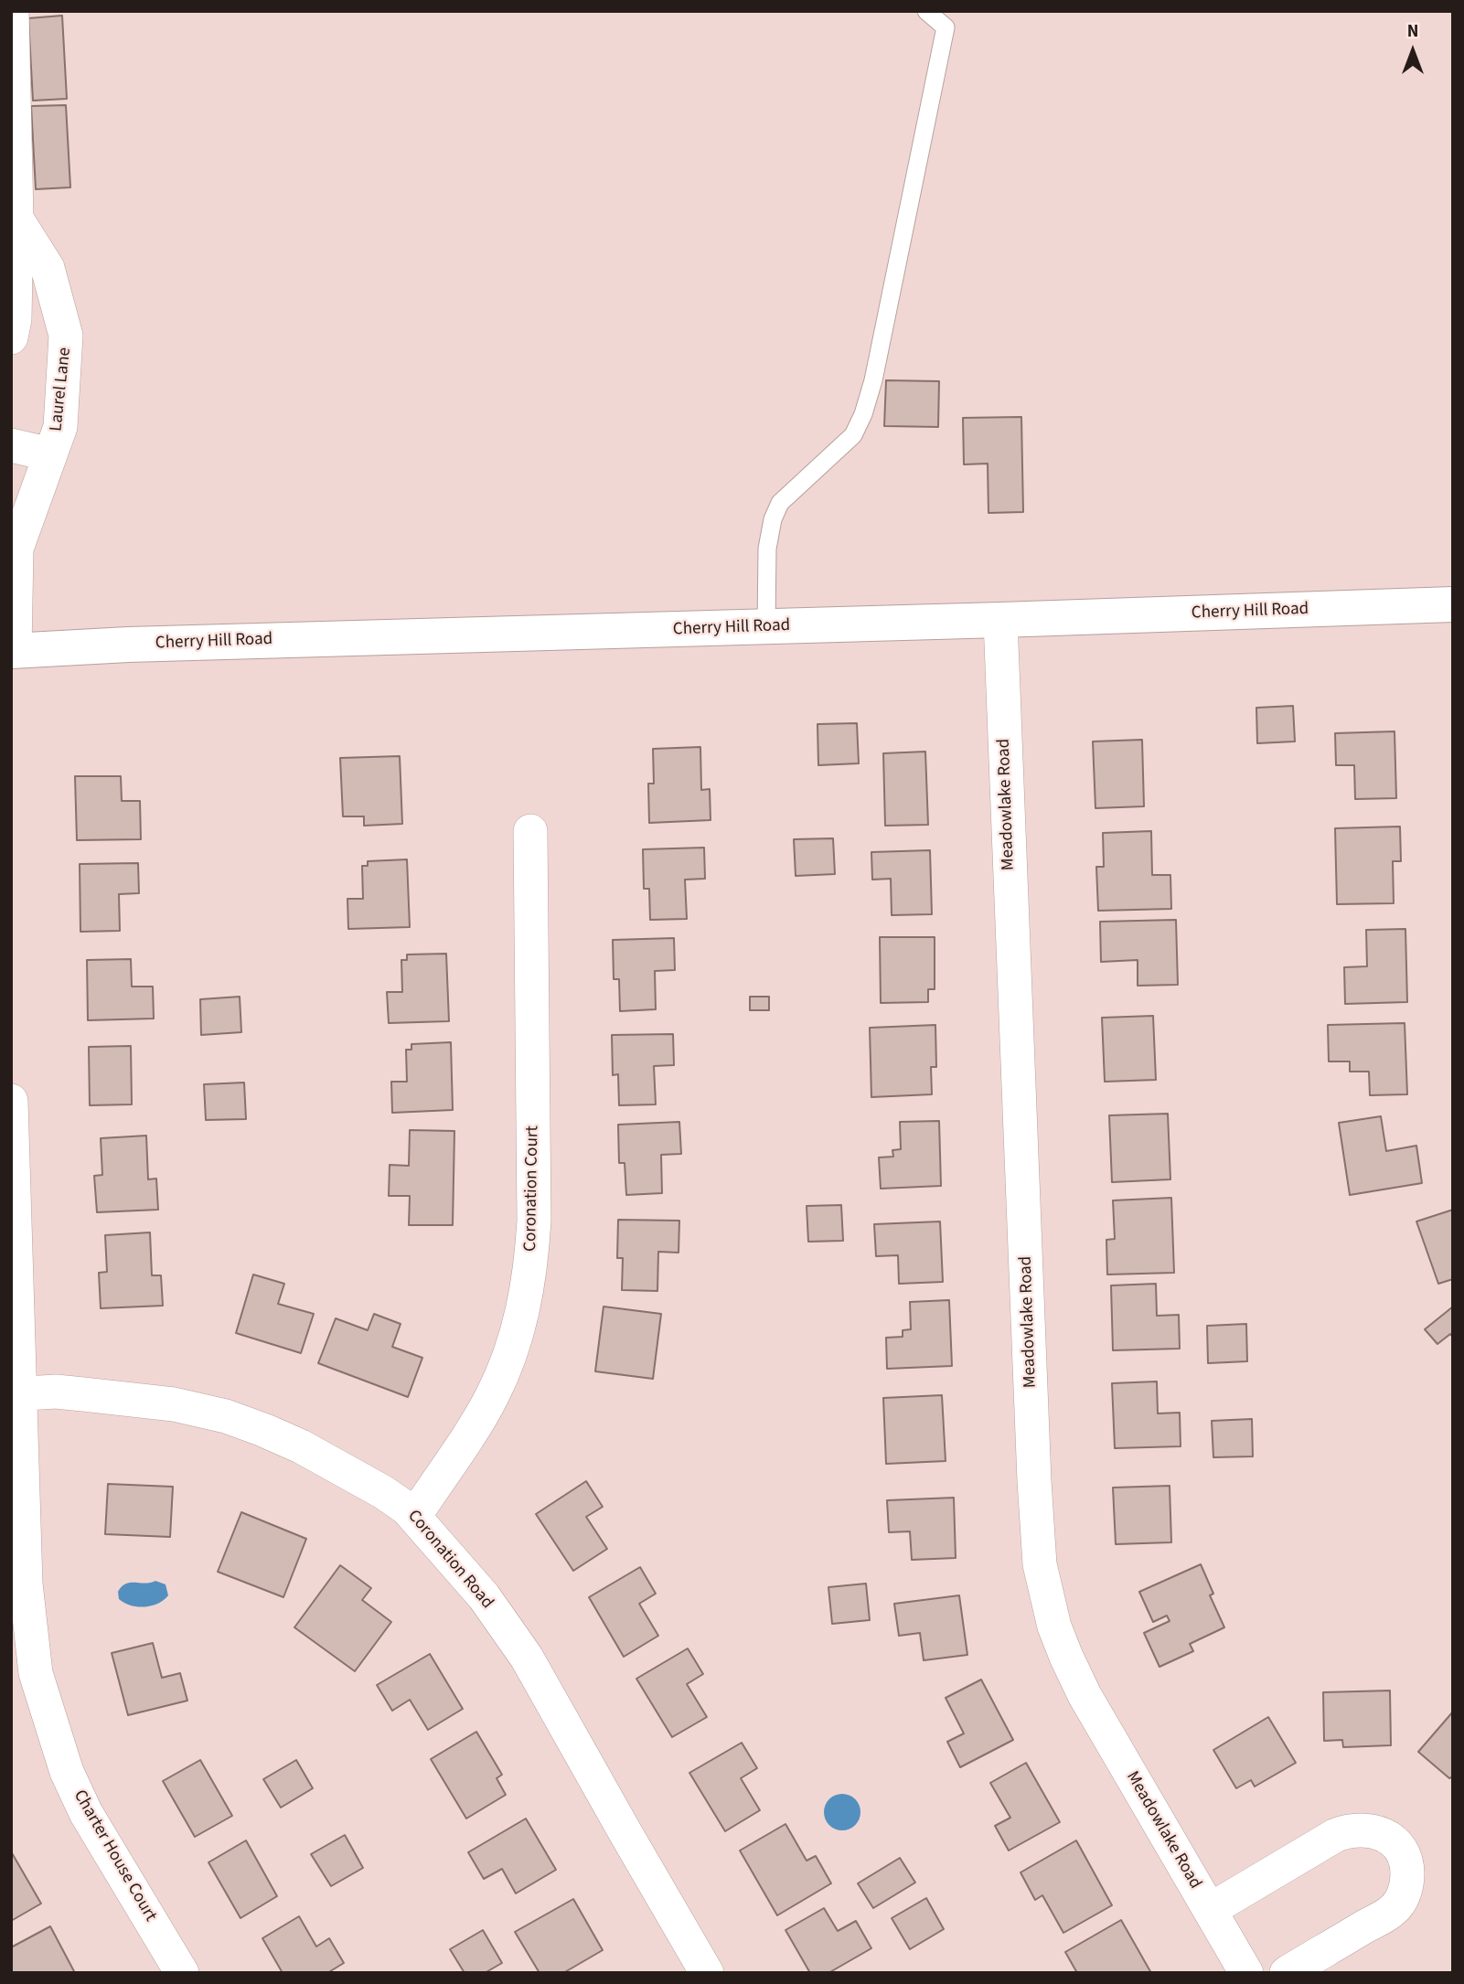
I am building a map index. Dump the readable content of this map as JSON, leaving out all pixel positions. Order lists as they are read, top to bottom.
{
  "streets": {
    "main road": ["Cherry Hill Road"],
    "street": [
      "Laurel Lane",
      "Meadowlake Road",
      "Coronation Court",
      "Coronation Road",
      "Charter House Court"
    ]
  },
  "crossings": [
    ["Laurel Lane", "Cherry Hill Road"],
    ["Cherry Hill Road", "Meadowlake Road"],
    ["Coronation Court", "Coronation Road"],
    ["Coronation Road", "Charter House Court"]
  ],
  "north": "top"
}
